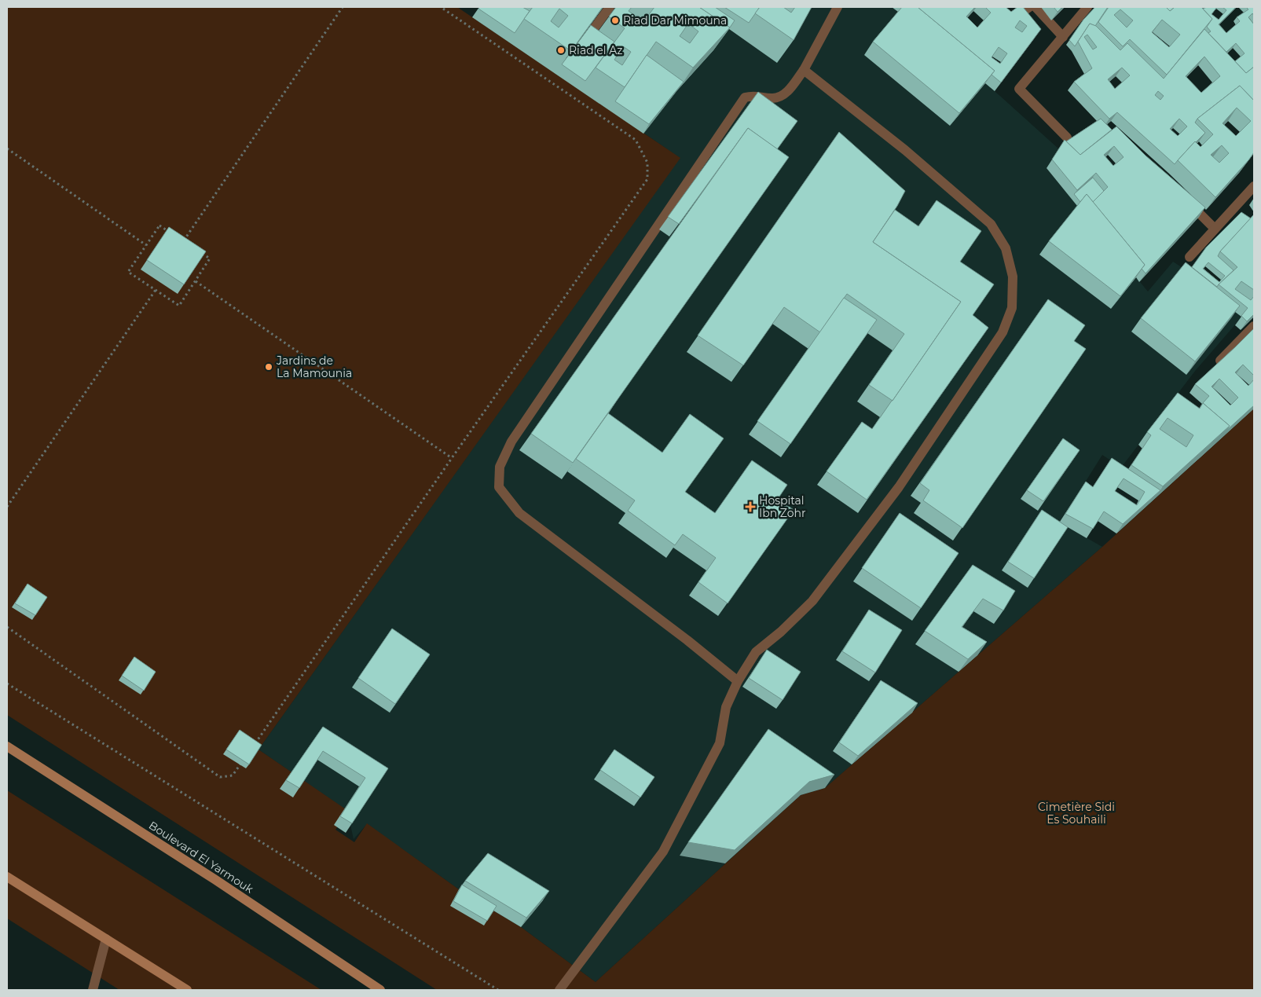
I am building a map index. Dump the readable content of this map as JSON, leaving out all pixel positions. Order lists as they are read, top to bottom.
{
  "streets": {
    "main road": ["Boulevard El Yarmouk"]
  },
  "parks": ["Cimetière Sidi Es Souhaili"],
  "places": {
    "other": ["Riad Dar Mimouna", "Riad el Az", "Jardins de La Mamounia"],
    "health": ["Hospital Ibn Zohr"]
  }
}
